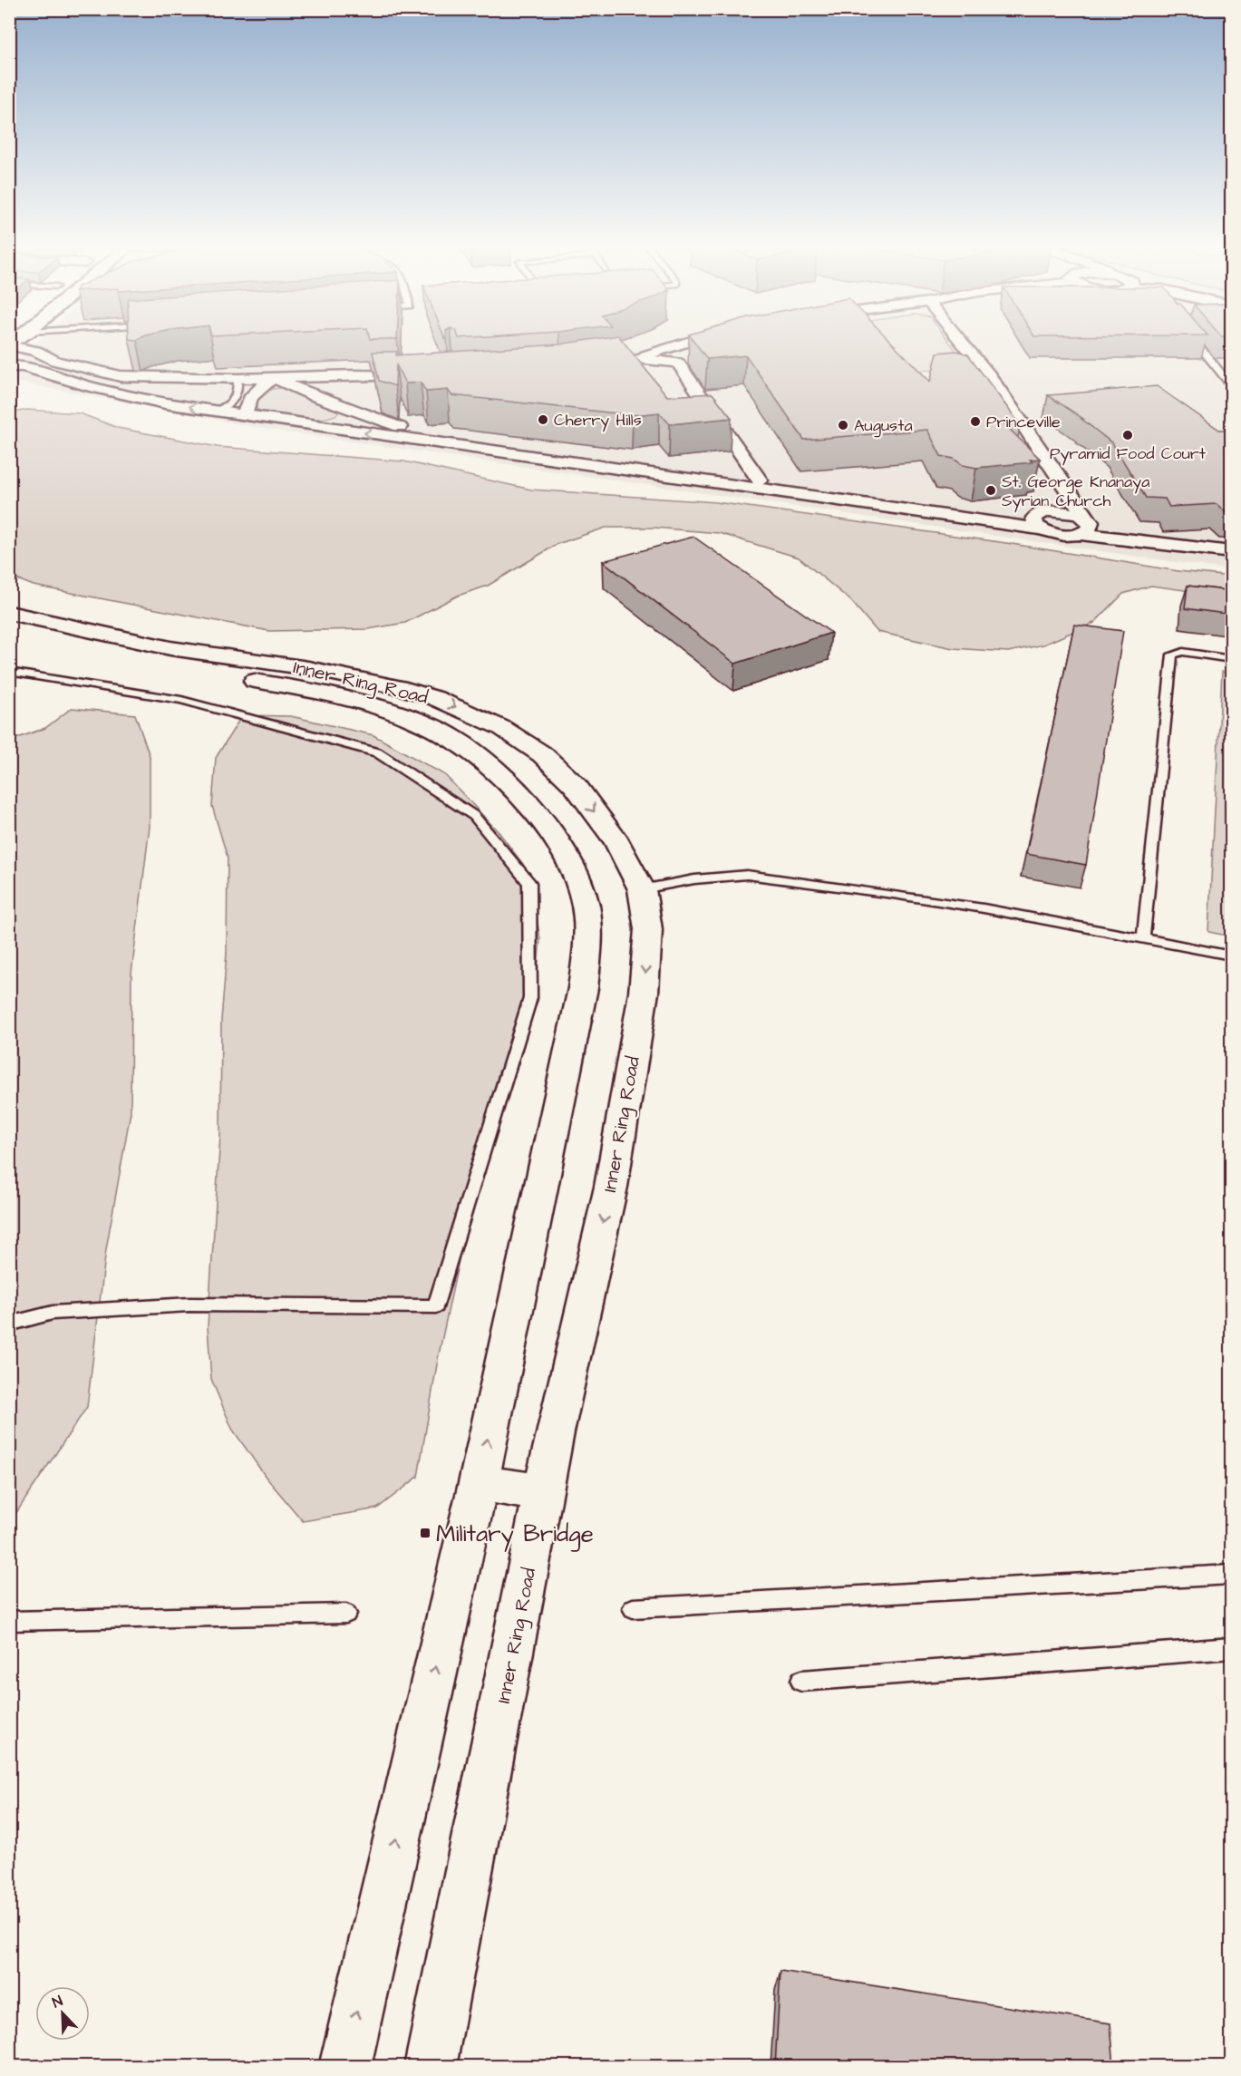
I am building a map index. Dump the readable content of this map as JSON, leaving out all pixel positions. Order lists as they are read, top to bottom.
{
  "streets": {
    "main road": ["Inner Ring Road"]
  },
  "places": {
    "other": [
      "Cherry Hills",
      "Princeville",
      "Augusta",
      "Pyramid Food Court",
      "St. George Knanaya Syrian Church"
    ],
    "transit": ["Military Bridge"]
  },
  "north": "top left"
}
